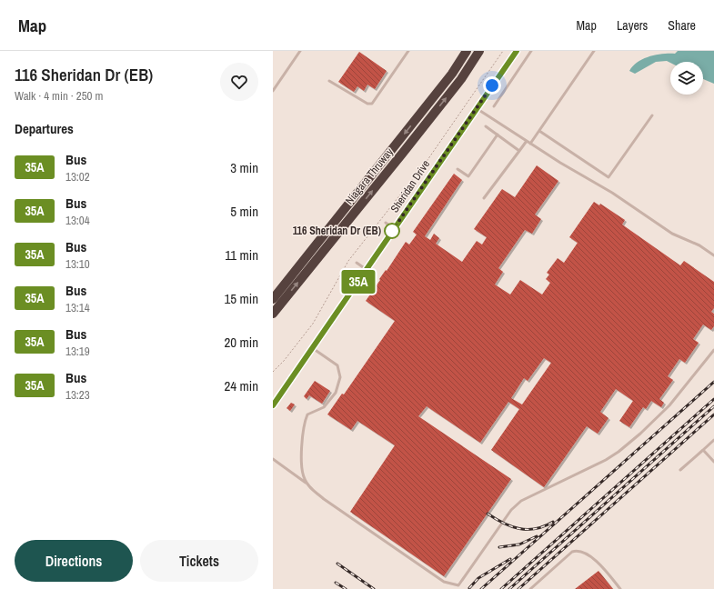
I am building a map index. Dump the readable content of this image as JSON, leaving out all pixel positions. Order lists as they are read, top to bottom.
{
  "streets": {
    "highway": ["Niagara Thruway"],
    "main road": ["Sheridan Drive"]
  },
  "places": ["116 Sheridan Dr (EB)"],
  "lines": ["bus line 35A"],
  "page": {
    "header": "Map",
    "nav": ["Map", "Layers", "Share"],
    "heading": [
      ["116 Sheridan Dr (EB)", "Walk · 4 min · 250 m"],
      "Departures"
    ],
    "on_map": "35A",
    "list": [
      {
        "mark": "35A",
        "name": "Bus",
        "note": "13:02",
        "value": "3 min"
      },
      {
        "mark": "35A",
        "name": "Bus",
        "note": "13:04",
        "value": "5 min"
      },
      {
        "mark": "35A",
        "name": "Bus",
        "note": "13:10",
        "value": "11 min"
      },
      {
        "mark": "35A",
        "name": "Bus",
        "note": "13:14",
        "value": "15 min"
      },
      {
        "mark": "35A",
        "name": "Bus",
        "note": "13:19",
        "value": "20 min"
      },
      {
        "mark": "35A",
        "name": "Bus",
        "note": "13:23",
        "value": "24 min"
      }
    ],
    "buttons": ["Directions", "Tickets"]
  }
}
